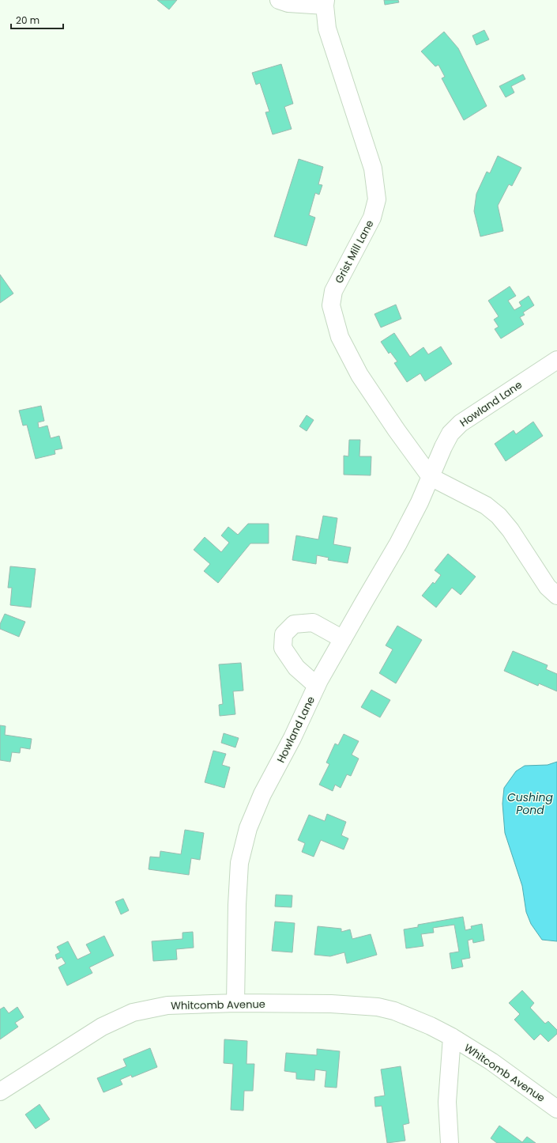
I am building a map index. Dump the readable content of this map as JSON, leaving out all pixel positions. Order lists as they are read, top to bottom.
{
  "streets": {
    "street": ["Grist Mill Lane", "Howland Lane", "Whitcomb Avenue"]
  },
  "crossings": [
    ["Grist Mill Lane", "Howland Lane"],
    ["Howland Lane", "Whitcomb Avenue"]
  ],
  "water": ["Cushing Pond"],
  "scale_bar": "20 m"
}
